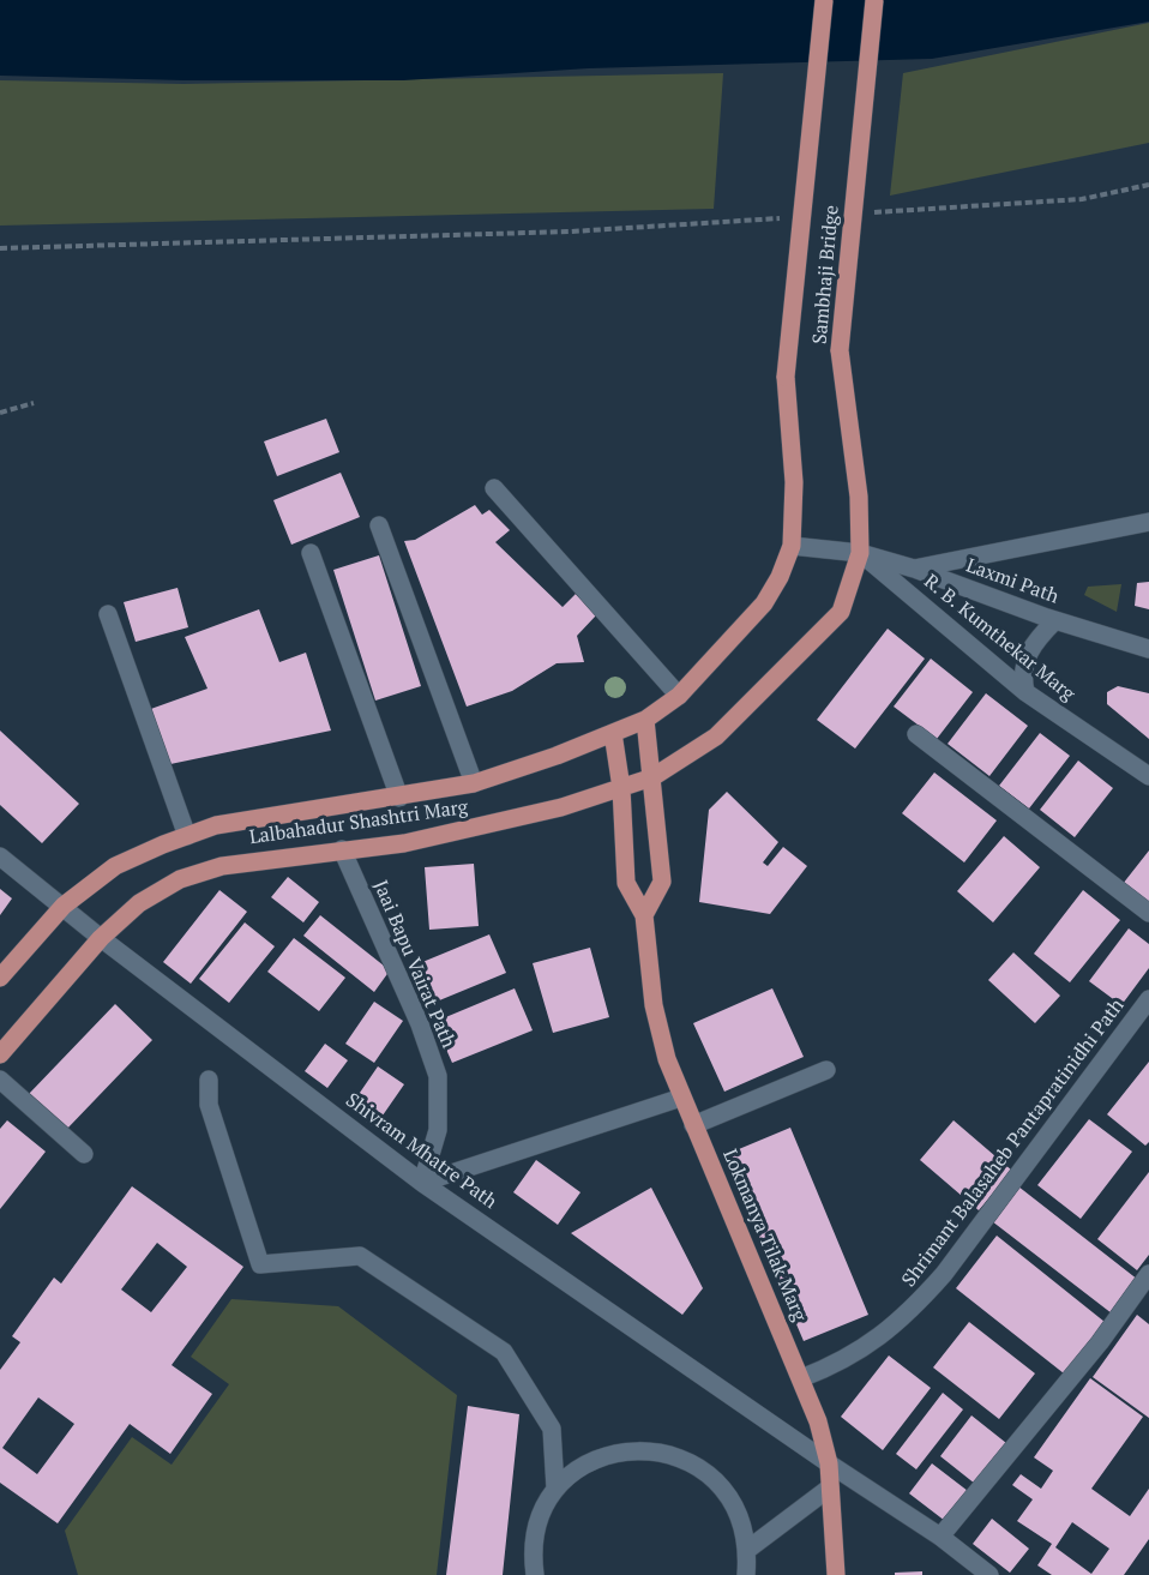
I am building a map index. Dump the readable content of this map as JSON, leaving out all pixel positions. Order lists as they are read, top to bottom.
{
  "streets": {
    "main road": ["Sambhaji Bridge", "Lalbahadur Shashtri Marg", "Lokmanya Tilak Marg"],
    "street": [
      "Laxmi Path",
      "R. B. Kumthekar Marg",
      "Jaai Bapu Vairat Path",
      "Shrimant Balasaheb Pantapratinidhi Path",
      "Shivram Mhatre Path"
    ]
  },
  "crossings": [
    ["Sambhaji Bridge", "Laxmi Path"],
    ["Sambhaji Bridge", "R. B. Kumthekar Marg"],
    ["Sambhaji Bridge", "Lalbahadur Shashtri Marg"],
    ["Laxmi Path", "R. B. Kumthekar Marg"],
    ["Laxmi Path", "Lalbahadur Shashtri Marg"],
    ["R. B. Kumthekar Marg", "Lalbahadur Shashtri Marg"],
    ["Lalbahadur Shashtri Marg", "Jaai Bapu Vairat Path"],
    ["Lalbahadur Shashtri Marg", "Shivram Mhatre Path"],
    ["Lalbahadur Shashtri Marg", "Lokmanya Tilak Marg"],
    ["Jaai Bapu Vairat Path", "Shivram Mhatre Path"],
    ["Shrimant Balasaheb Pantapratinidhi Path", "Lokmanya Tilak Marg"],
    ["Shivram Mhatre Path", "Lokmanya Tilak Marg"]
  ]
}
